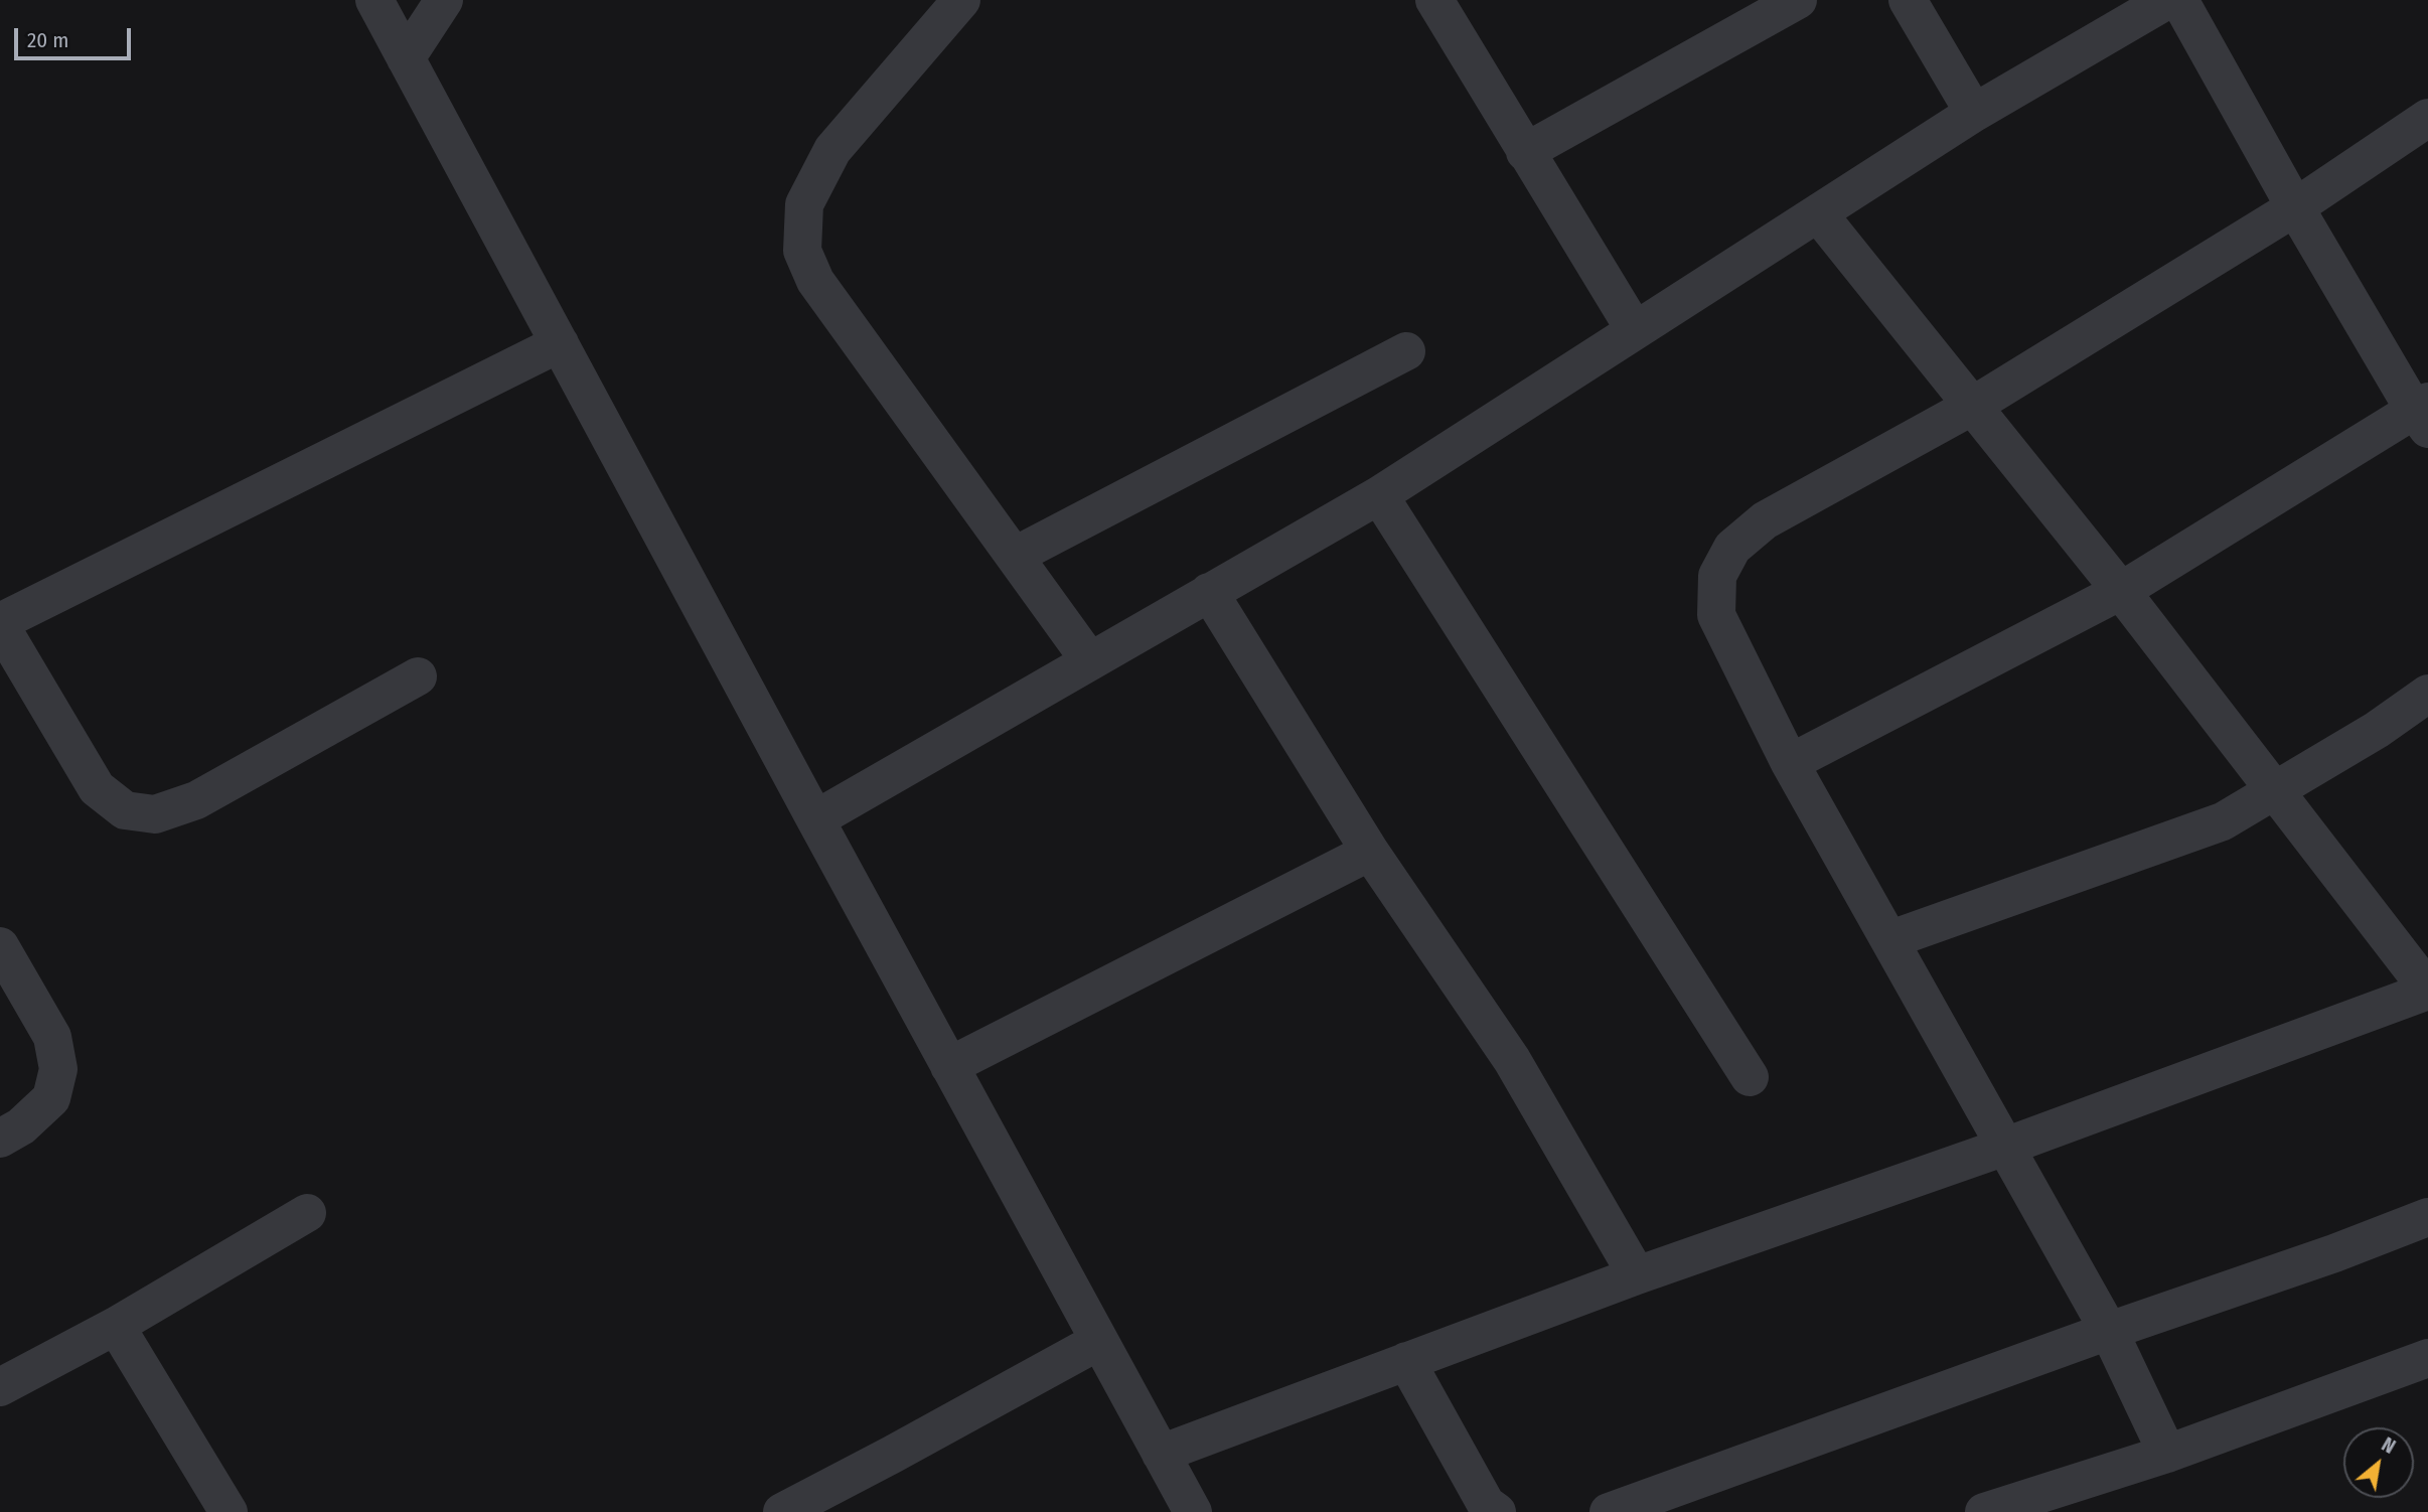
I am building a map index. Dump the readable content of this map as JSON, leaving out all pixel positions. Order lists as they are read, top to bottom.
{
  "scale_bar": "20 m",
  "north": "top right"
}
